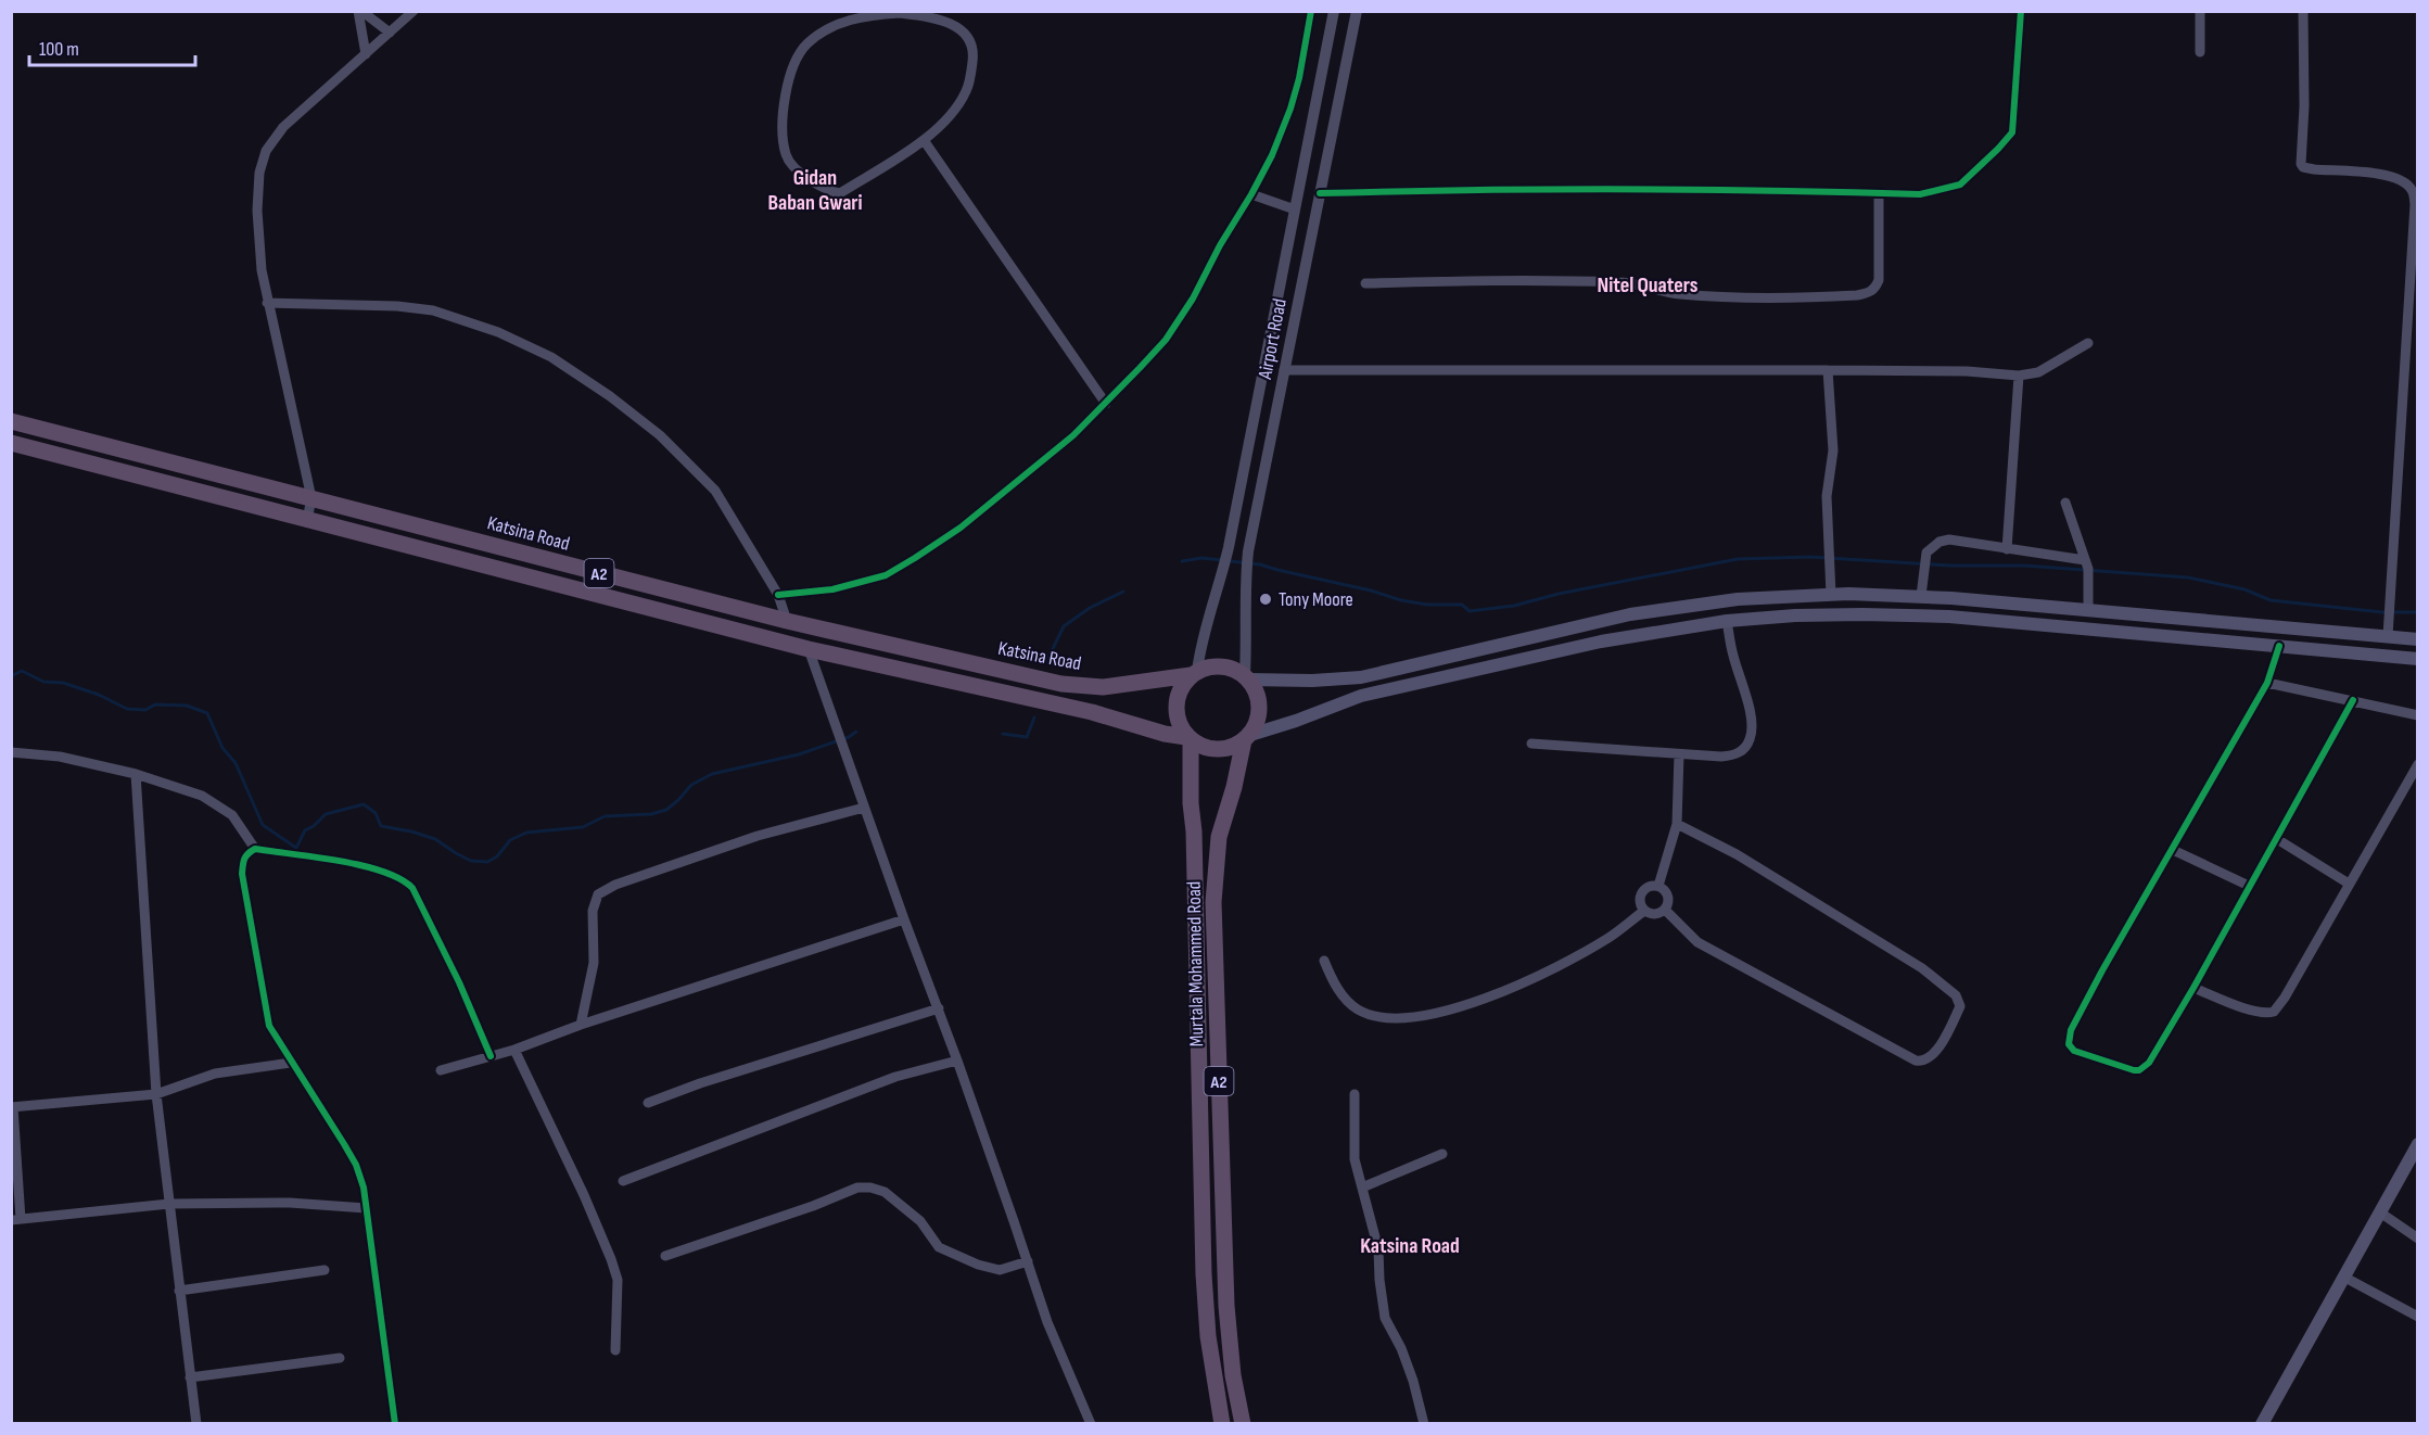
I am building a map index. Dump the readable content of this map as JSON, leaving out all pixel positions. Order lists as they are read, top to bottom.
{
  "streets": {
    "highway": ["Katsina Road", "A2", "Murtala Mohammed Road"],
    "street": ["Airport Road"]
  },
  "crossings": [
    ["Airport Road", "Katsina Road"],
    ["Airport Road", "A2"],
    ["Airport Road", "Murtala Mohammed Road"],
    ["Katsina Road", "A2"],
    ["Katsina Road", "Murtala Mohammed Road"],
    ["A2", "Murtala Mohammed Road"]
  ],
  "districts": ["Gidan Baban Gwari", "Nitel Quaters", "Katsina Road"],
  "places": ["Tony Moore"],
  "scale_bar": "100 m"
}
